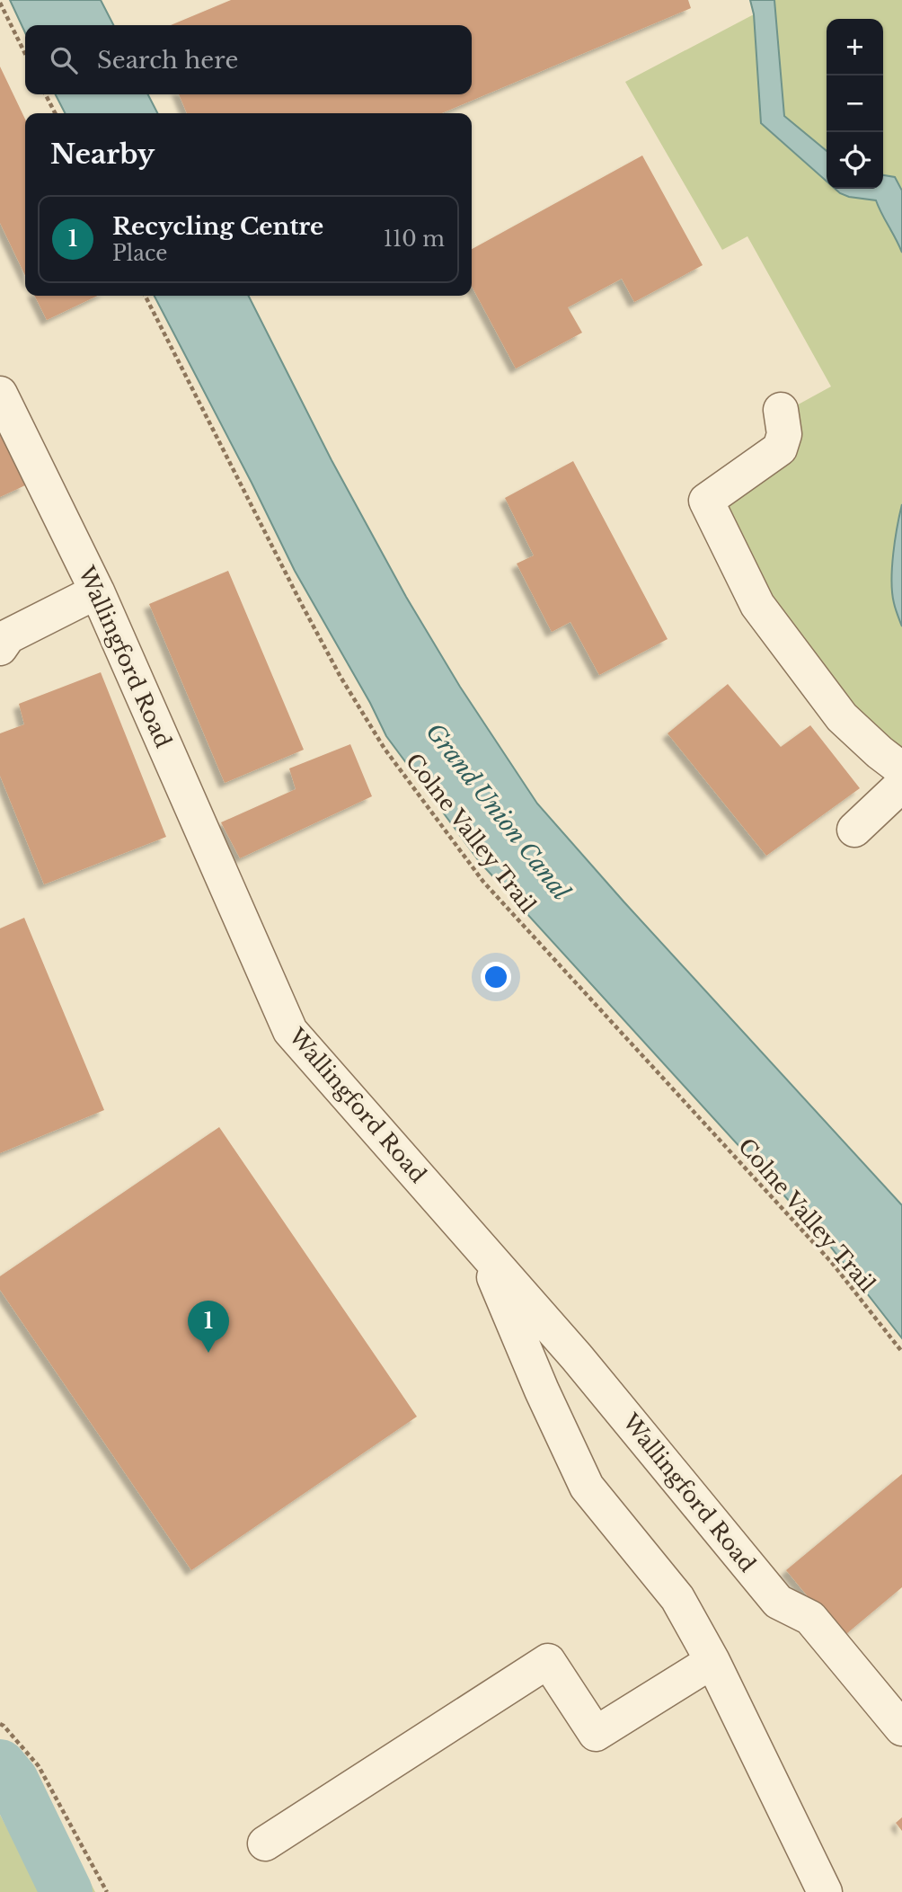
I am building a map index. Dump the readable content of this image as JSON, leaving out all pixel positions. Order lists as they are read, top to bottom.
{
  "streets": {
    "street": ["Wallingford Road"],
    "path": ["Colne Valley Trail"]
  },
  "water": ["Grand Union Canal"],
  "page": {
    "map_buttons": ["+", "−"],
    "search": "Search here",
    "heading": "Nearby",
    "list": [
      {
        "mark": "1",
        "name": "Recycling Centre",
        "note": "Place",
        "value": "110 m"
      }
    ],
    "pins": "1"
  }
}
